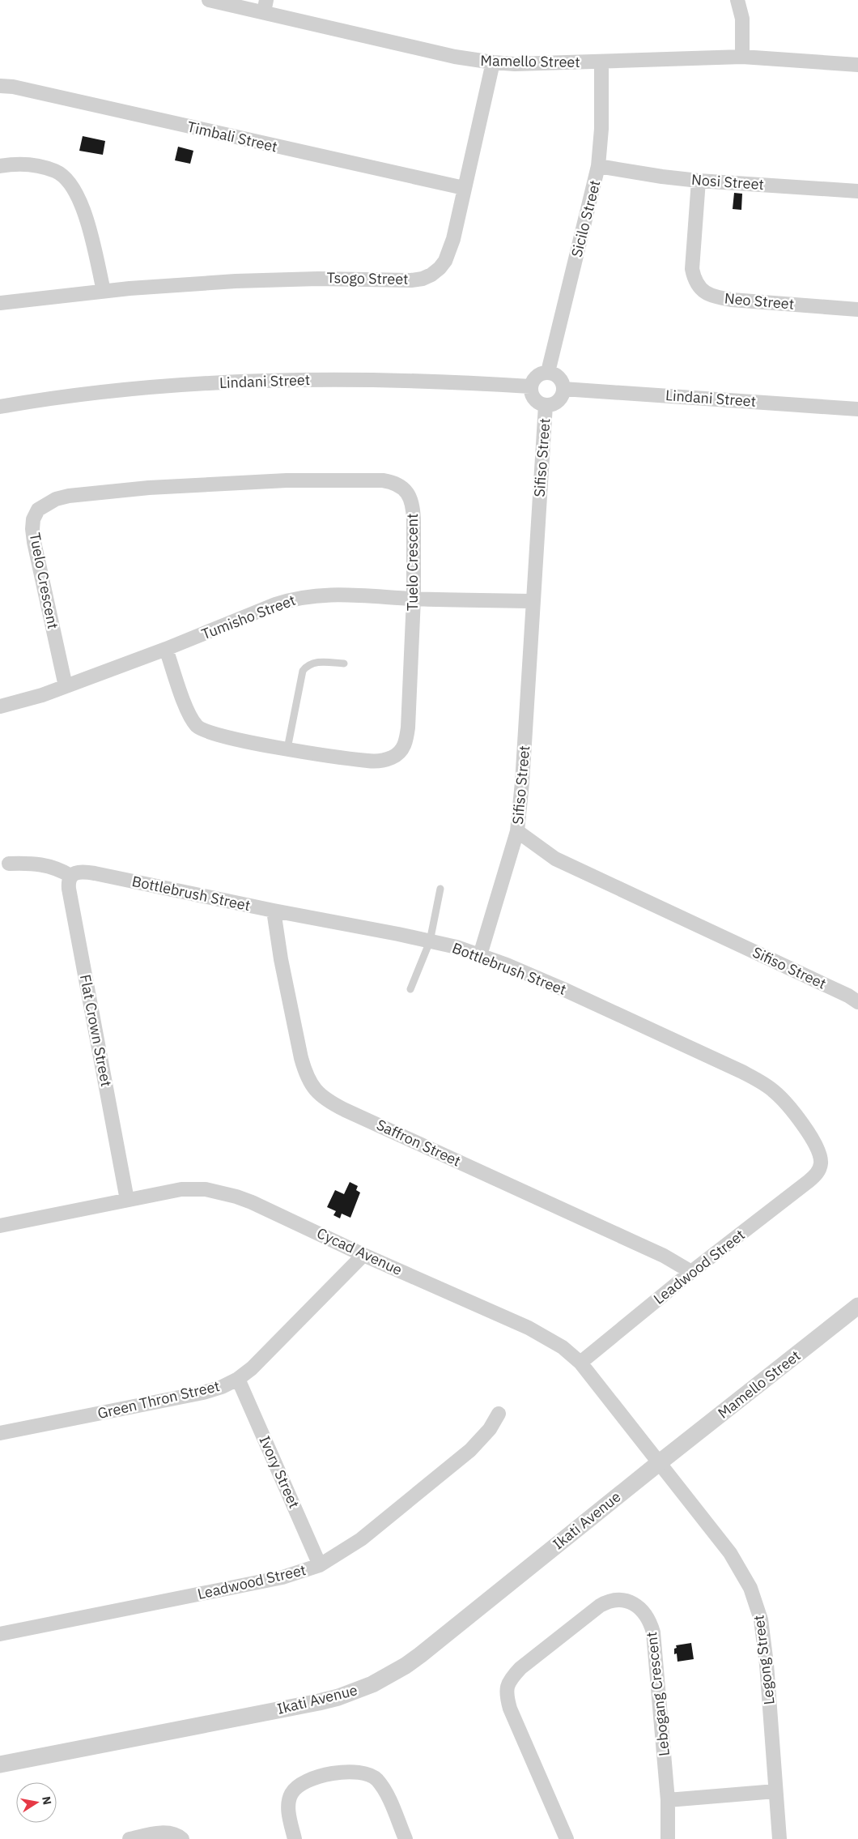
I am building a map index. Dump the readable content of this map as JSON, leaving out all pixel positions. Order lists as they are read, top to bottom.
{
  "streets": {
    "street": [
      "Mamello Street",
      "Timbali Street",
      "Nosi Street",
      "Sicilo Street",
      "Tsogo Street",
      "Neo Street",
      "Lindani Street",
      "Sifiso Street",
      "Tuelo Crescent",
      "Tumisho Street",
      "Bottlebrush Street",
      "Flat Crown Street",
      "Saffron Street",
      "Cycad Avenue",
      "Leadwood Street",
      "Green Thron Street",
      "Ivory Street",
      "Ikati Avenue",
      "Legong Street",
      "Lebogang Crescent"
    ]
  },
  "crossings": [
    ["Mamello Street", "Sicilo Street"],
    ["Mamello Street", "Tsogo Street"],
    ["Mamello Street", "Cycad Avenue"],
    ["Mamello Street", "Ikati Avenue"],
    ["Mamello Street", "Legong Street"],
    ["Timbali Street", "Tsogo Street"],
    ["Nosi Street", "Sicilo Street"],
    ["Nosi Street", "Neo Street"],
    ["Sicilo Street", "Lindani Street"],
    ["Sicilo Street", "Sifiso Street"],
    ["Lindani Street", "Sifiso Street"],
    ["Sifiso Street", "Tumisho Street"],
    ["Tuelo Crescent", "Tumisho Street"],
    ["Bottlebrush Street", "Flat Crown Street"],
    ["Bottlebrush Street", "Saffron Street"],
    ["Bottlebrush Street", "Leadwood Street"],
    ["Flat Crown Street", "Cycad Avenue"],
    ["Saffron Street", "Leadwood Street"],
    ["Cycad Avenue", "Leadwood Street"],
    ["Cycad Avenue", "Green Thron Street"],
    ["Cycad Avenue", "Ikati Avenue"],
    ["Cycad Avenue", "Legong Street"],
    ["Leadwood Street", "Ivory Street"],
    ["Green Thron Street", "Ivory Street"],
    ["Ikati Avenue", "Legong Street"]
  ],
  "north": "right"
}
